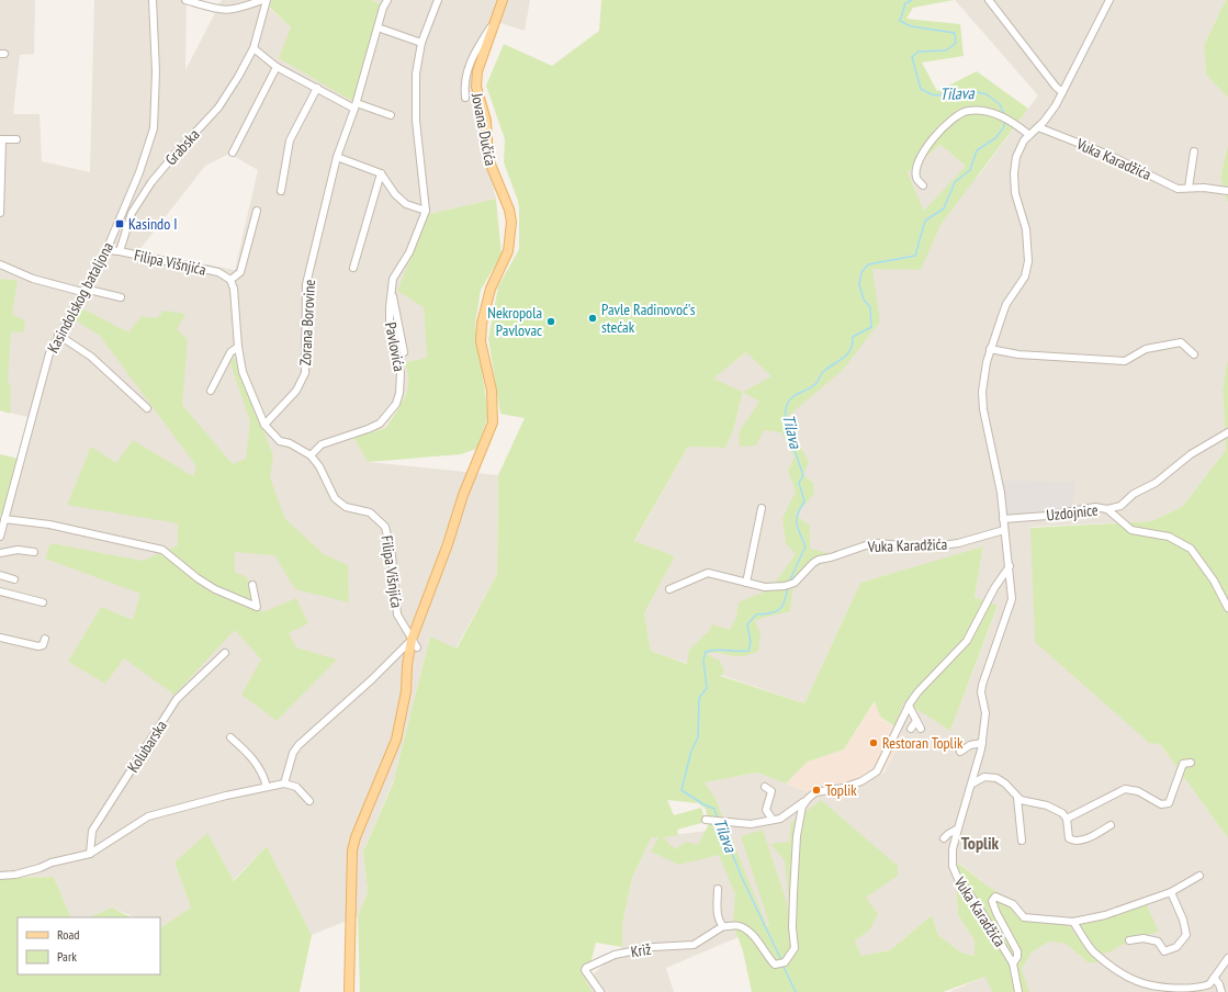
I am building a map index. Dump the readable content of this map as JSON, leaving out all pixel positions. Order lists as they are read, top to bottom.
{
  "streets": {
    "main road": ["Jovana Dučića", "Filipa Višnjića"],
    "street": [
      "Grabska",
      "Vuka Karadžića",
      "Kasindolskog bataljona",
      "Zorana Borovine",
      "Pavlovića",
      "Uzdojnice",
      "Kolubarska",
      "Križ"
    ]
  },
  "crossings": [
    ["Jovana Dučića", "Filipa Višnjića"],
    ["Grabska", "Filipa Višnjića"],
    ["Vuka Karadžića", "Uzdojnice"],
    ["Filipa Višnjića", "Kasindolskog bataljona"],
    ["Filipa Višnjića", "Zorana Borovine"],
    ["Filipa Višnjića", "Pavlovića"]
  ],
  "districts": ["Toplik"],
  "water": ["Tilava"],
  "places": {
    "transit": ["Kasindo I"],
    "other": [
      "Pavle Radinovoć's stećak",
      "Nekropola Pavlovac",
      "Restoran Toplik",
      "Toplik"
    ]
  },
  "legend": ["Road", "Park"]
}
